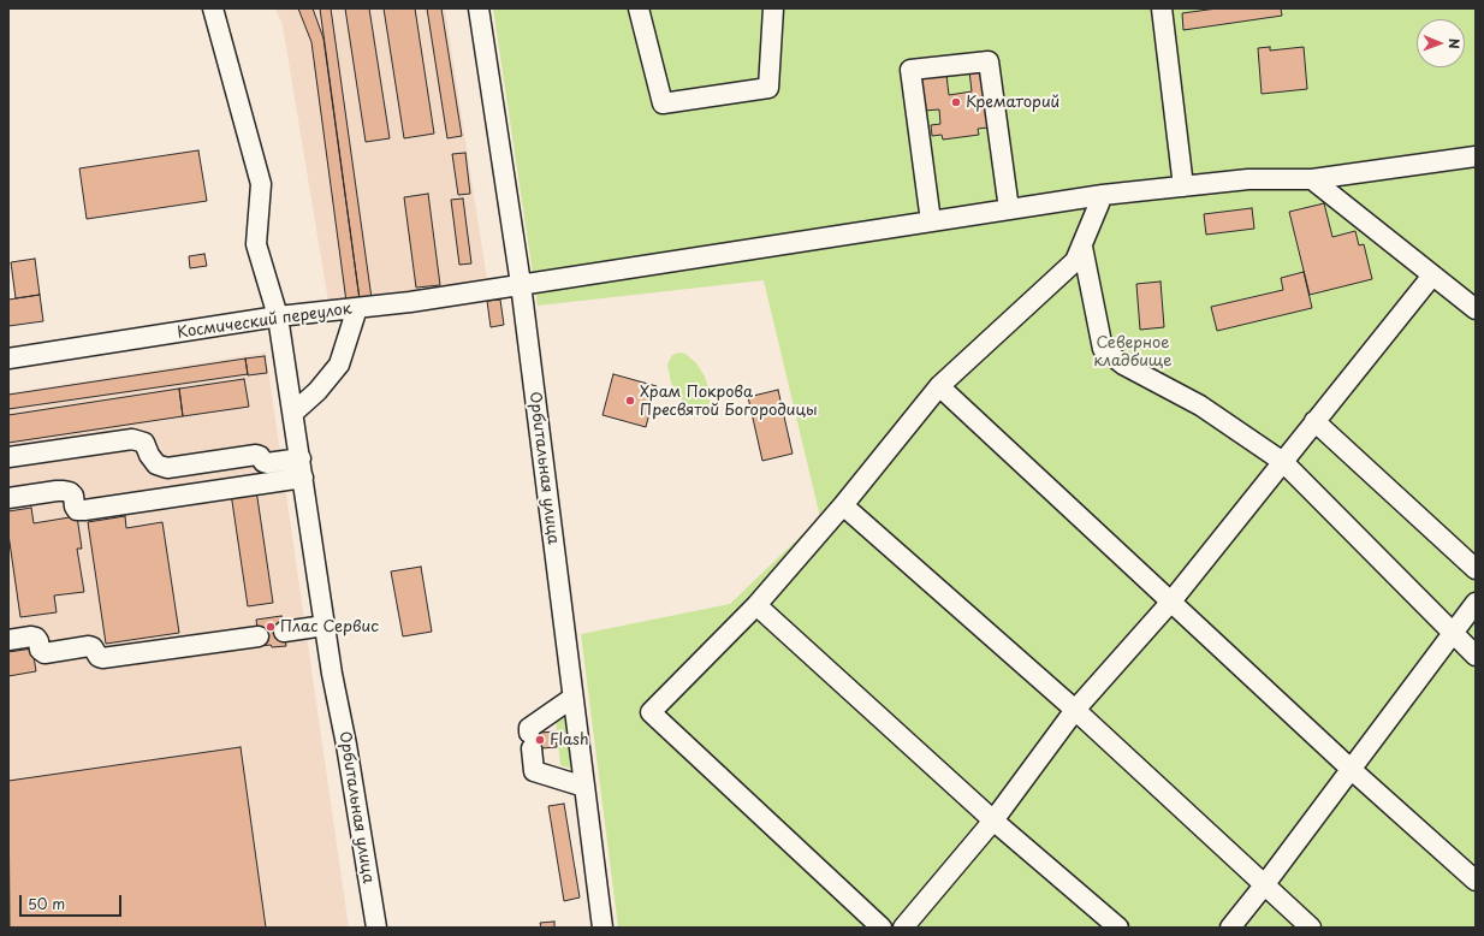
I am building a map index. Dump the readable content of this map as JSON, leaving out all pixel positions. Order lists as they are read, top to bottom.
{
  "streets": {
    "street": ["Космический переулок", "Орбитальная улица"]
  },
  "crossings": [
    ["Космический переулок", "Орбитальная улица"]
  ],
  "parks": ["Северное кладбище"],
  "places": [
    "Крематорий",
    "Храм Покрова Пресвятой Богородицы",
    "Плас Сервис",
    "Flash"
  ],
  "scale_bar": "50 m",
  "north": "right"
}
